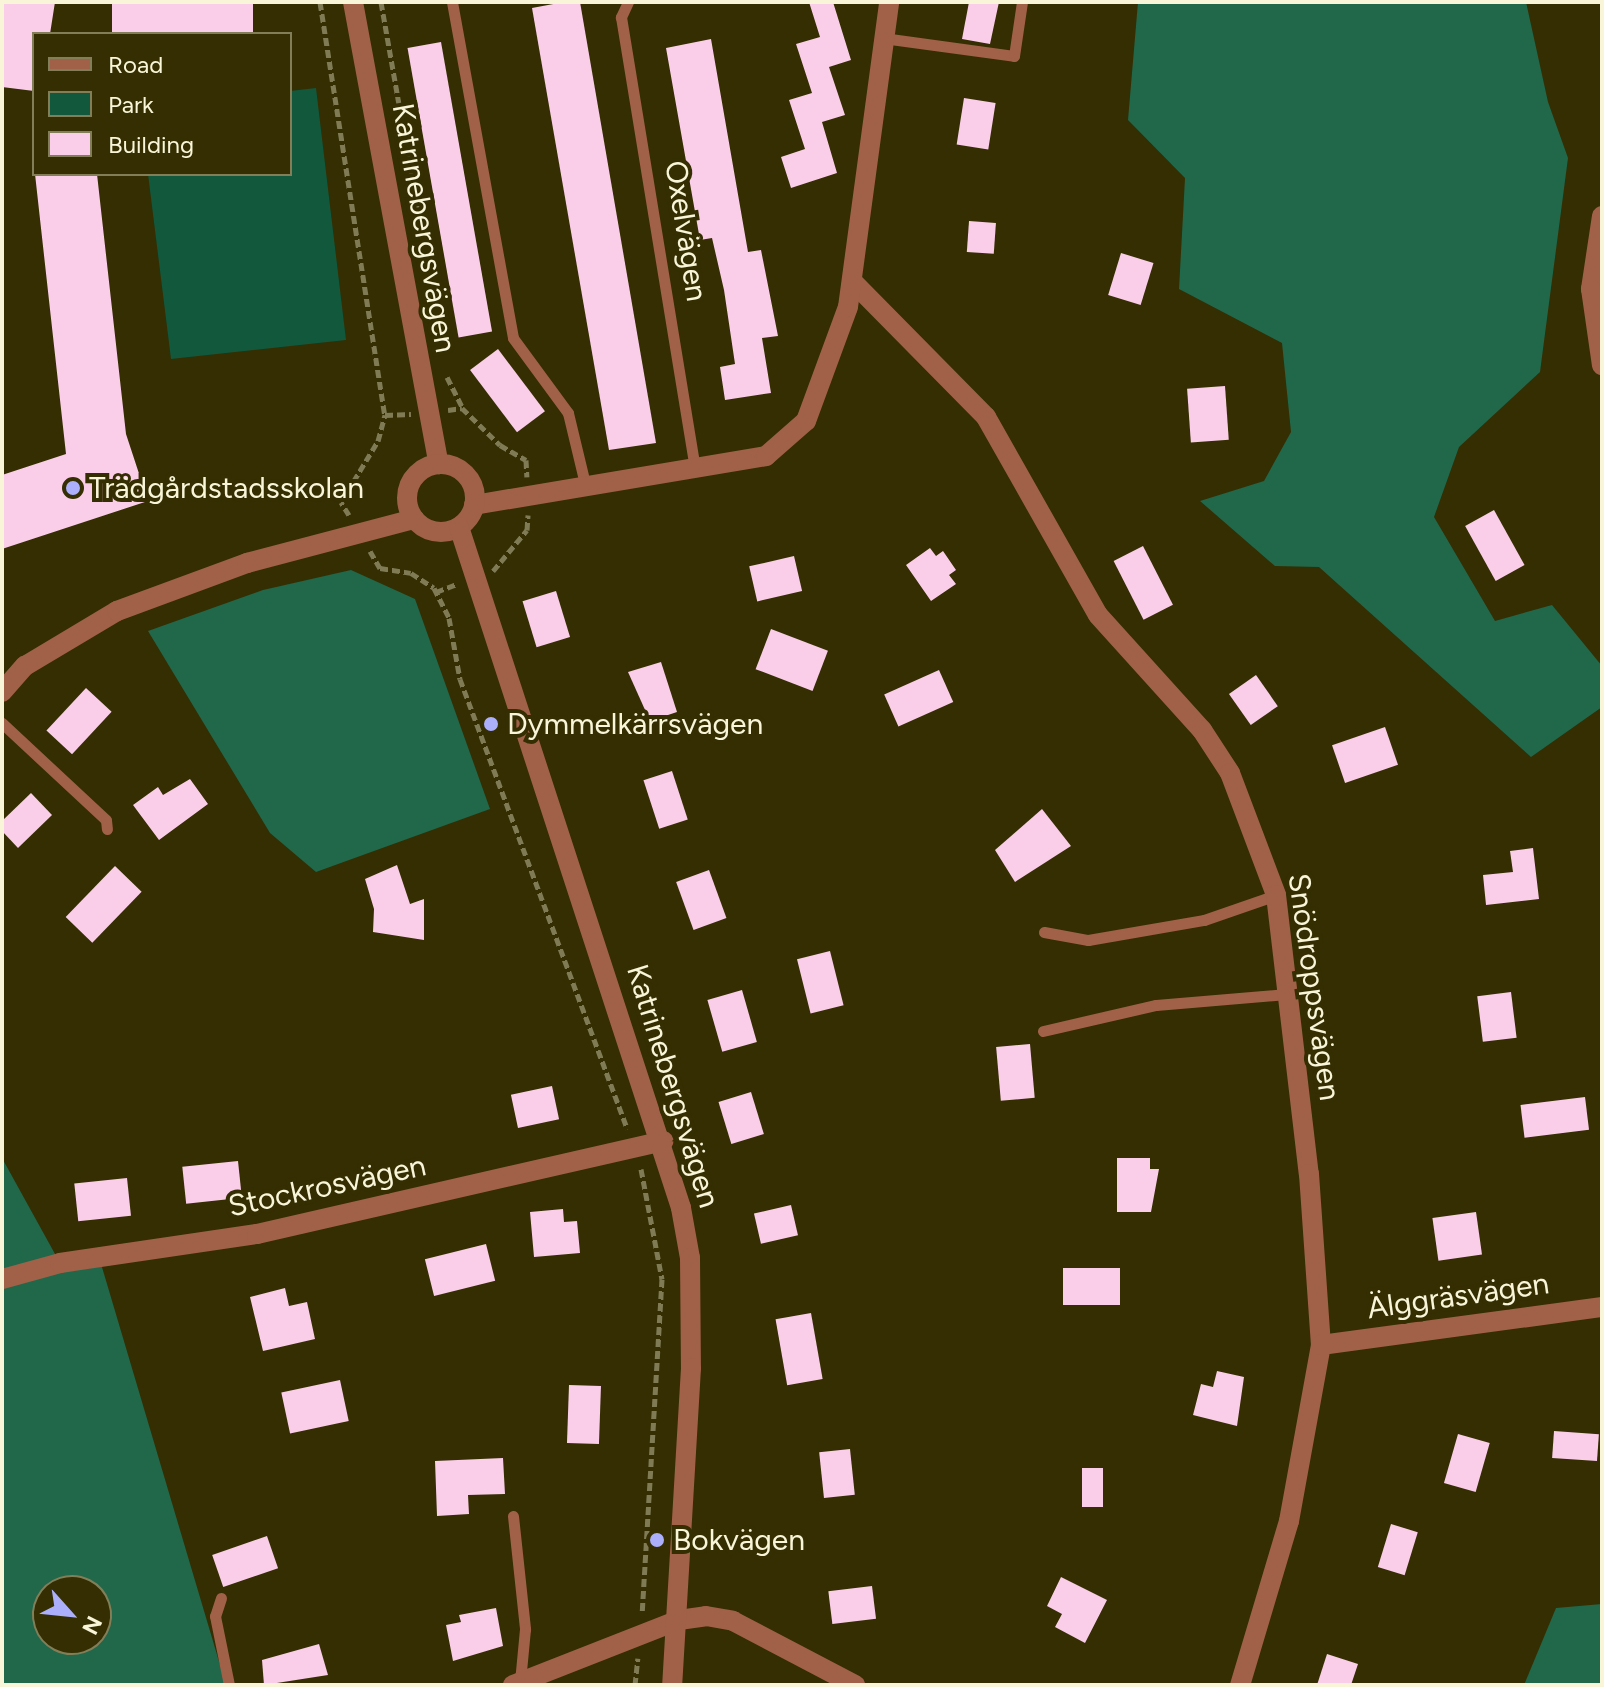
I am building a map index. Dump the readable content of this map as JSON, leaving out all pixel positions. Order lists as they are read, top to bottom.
{
  "streets": {
    "street": [
      "Katrinebergsvägen",
      "Snödroppsvägen",
      "Stockrosvägen",
      "Älggräsvägen"
    ],
    "lane": ["Oxelvägen"]
  },
  "crossings": [
    ["Katrinebergsvägen", "Stockrosvägen"],
    ["Snödroppsvägen", "Älggräsvägen"]
  ],
  "places": ["Trädgårdstadsskolan", "Dymmelkärrsvägen", "Bokvägen"],
  "legend": ["Road", "Park", "Building"],
  "north": "bottom right"
}
